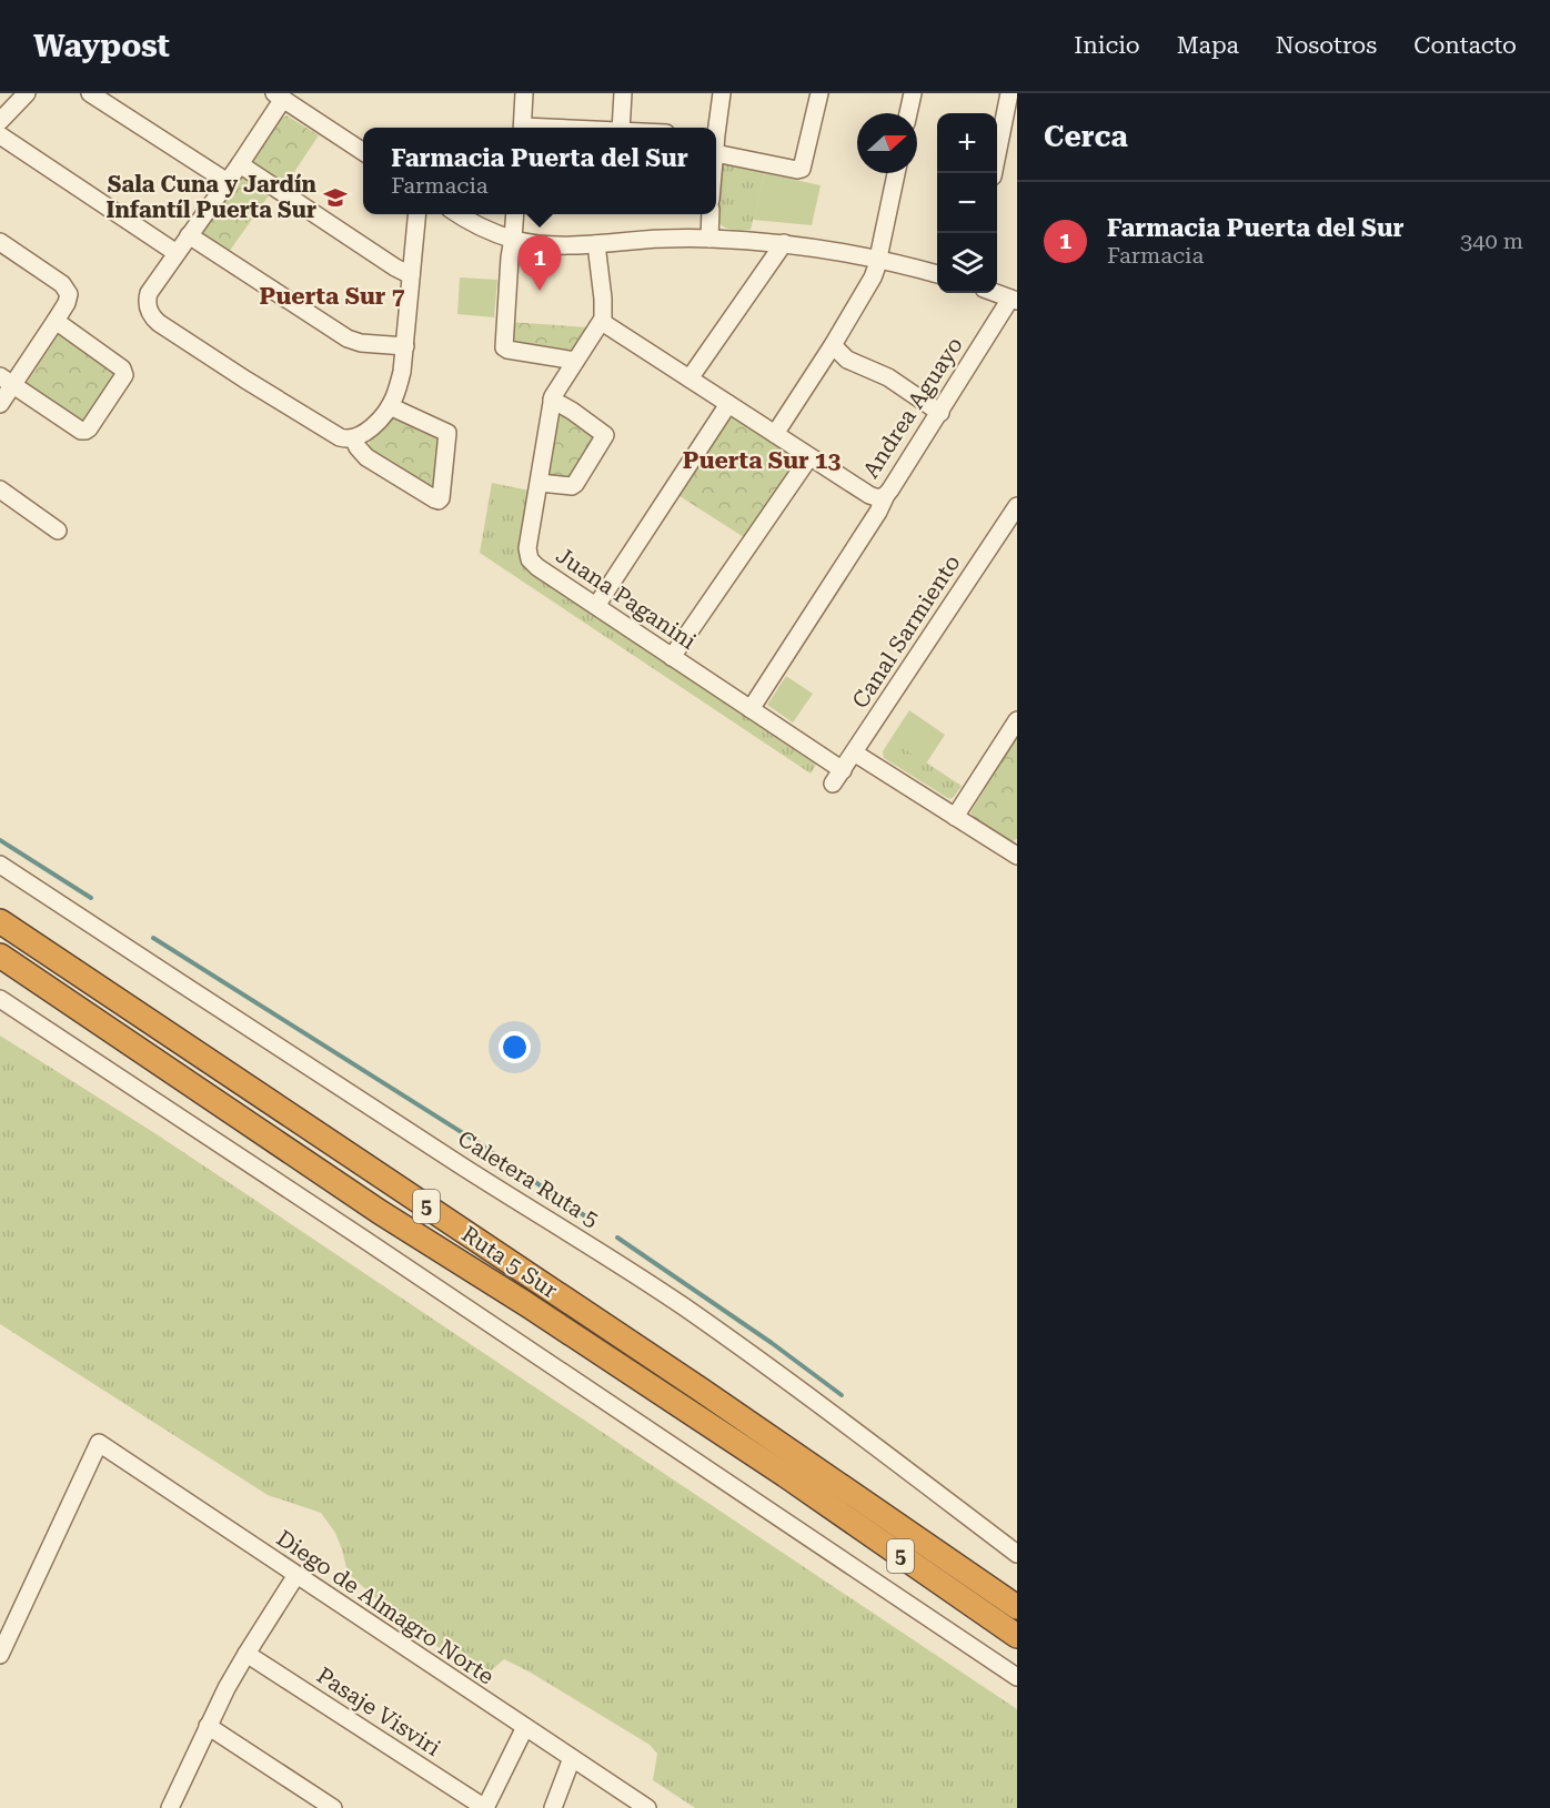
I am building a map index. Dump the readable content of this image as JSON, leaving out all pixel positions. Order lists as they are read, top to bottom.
{
  "streets": {
    "highway": ["5", "Ruta 5 Sur"],
    "street": [
      "Andrea Aguayo",
      "Juana Paganini",
      "Canal Sarmiento",
      "Caletera Ruta 5",
      "Diego de Almagro Norte",
      "Pasaje Visviri"
    ]
  },
  "crossings": [
    ["Andrea Aguayo", "Juana Paganini"],
    ["Juana Paganini", "Canal Sarmiento"]
  ],
  "districts": ["Puerta Sur 7", "Puerta Sur 13"],
  "places": {
    "school or university": ["Sala Cuna y Jardín Infantíl Puerta Sur"]
  },
  "north": "right",
  "page": {
    "header": "Waypost",
    "nav": [
      "Inicio",
      "Mapa",
      "Nosotros",
      "Contacto"
    ],
    "heading": "Cerca",
    "map_buttons": ["+", "−"],
    "popup": ["Farmacia Puerta del Sur", "Farmacia"],
    "list": [
      {
        "mark": "1",
        "name": "Farmacia Puerta del Sur",
        "note": "Farmacia",
        "value": "340 m"
      }
    ],
    "pins": "1"
  }
}
